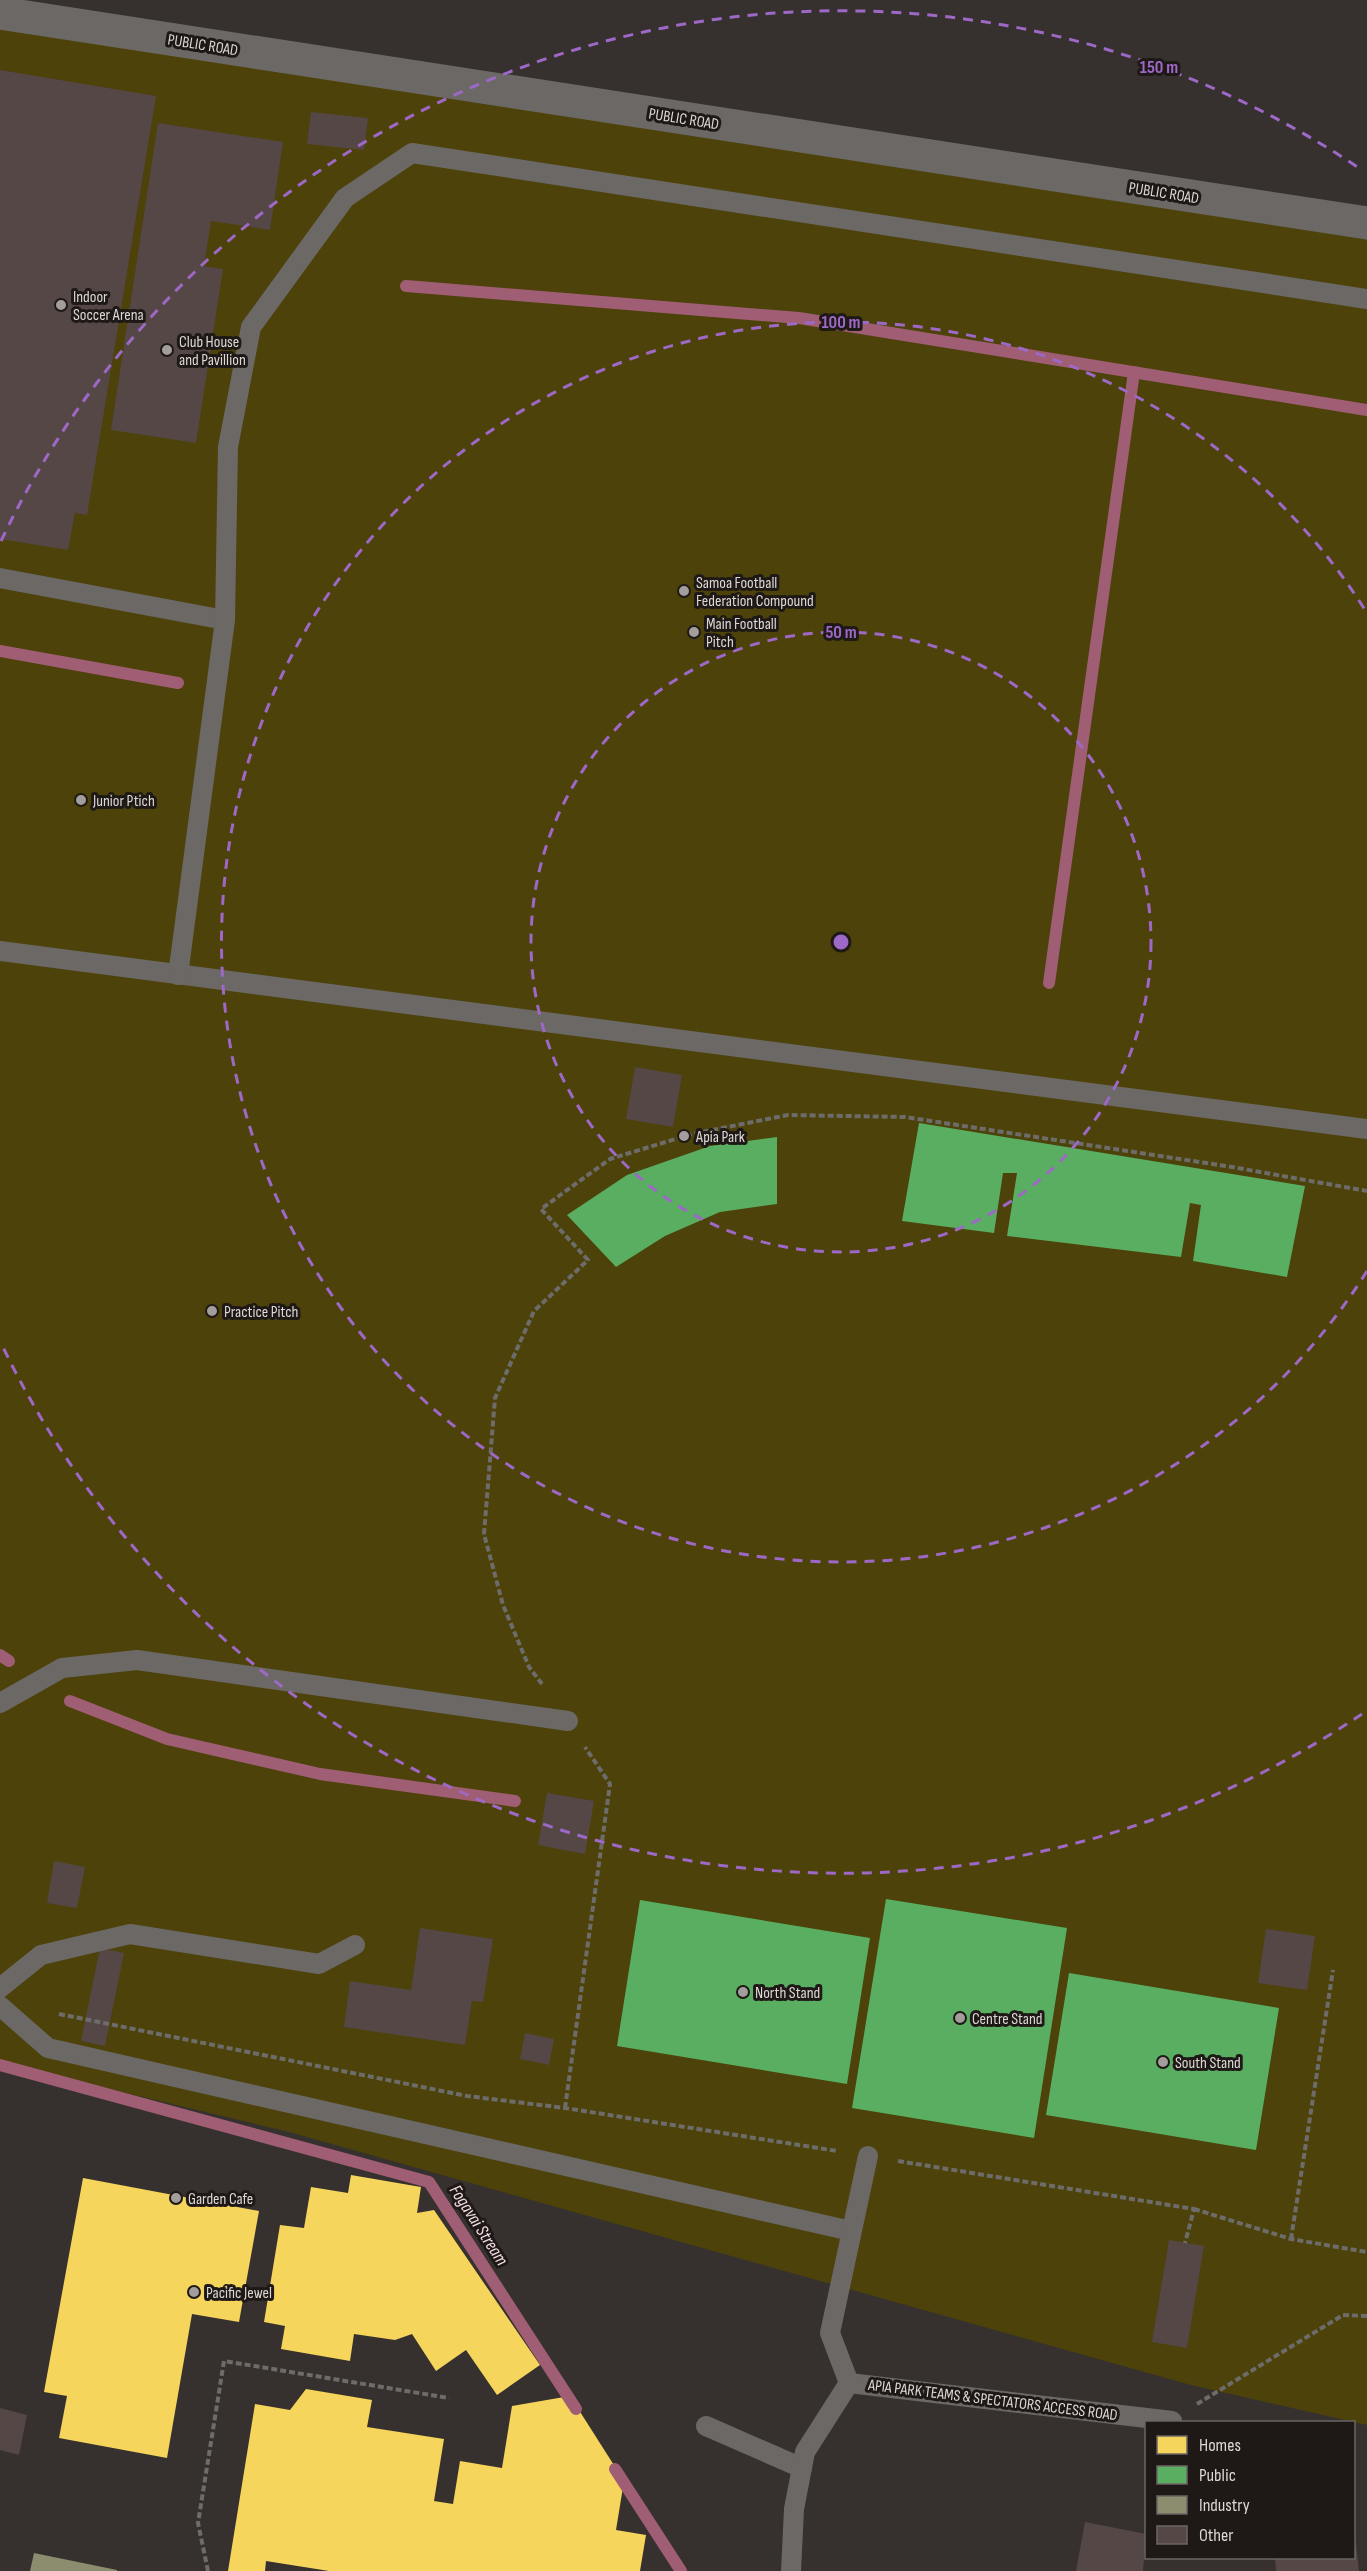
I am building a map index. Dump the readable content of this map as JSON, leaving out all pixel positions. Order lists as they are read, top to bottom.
{
  "streets": {
    "street": ["PUBLIC ROAD"],
    "lane": ["APIA PARK TEAMS & SPECTATORS ACCESS ROAD"]
  },
  "water": ["Fogavai Stream"],
  "places": [
    "Indoor Soccer Arena",
    "Club House and Pavillion",
    "Samoa Football Federation Compound",
    "Main Football Pitch",
    "Junior Ptich",
    "Apia Park",
    "Practice Pitch",
    "North Stand",
    "Centre Stand",
    "South Stand",
    "Garden Cafe",
    "Pacific Jewel"
  ],
  "legend": [
    "Homes",
    "Public",
    "Industry",
    "Other"
  ],
  "rings": ["150 m", "100 m", "50 m"]
}
